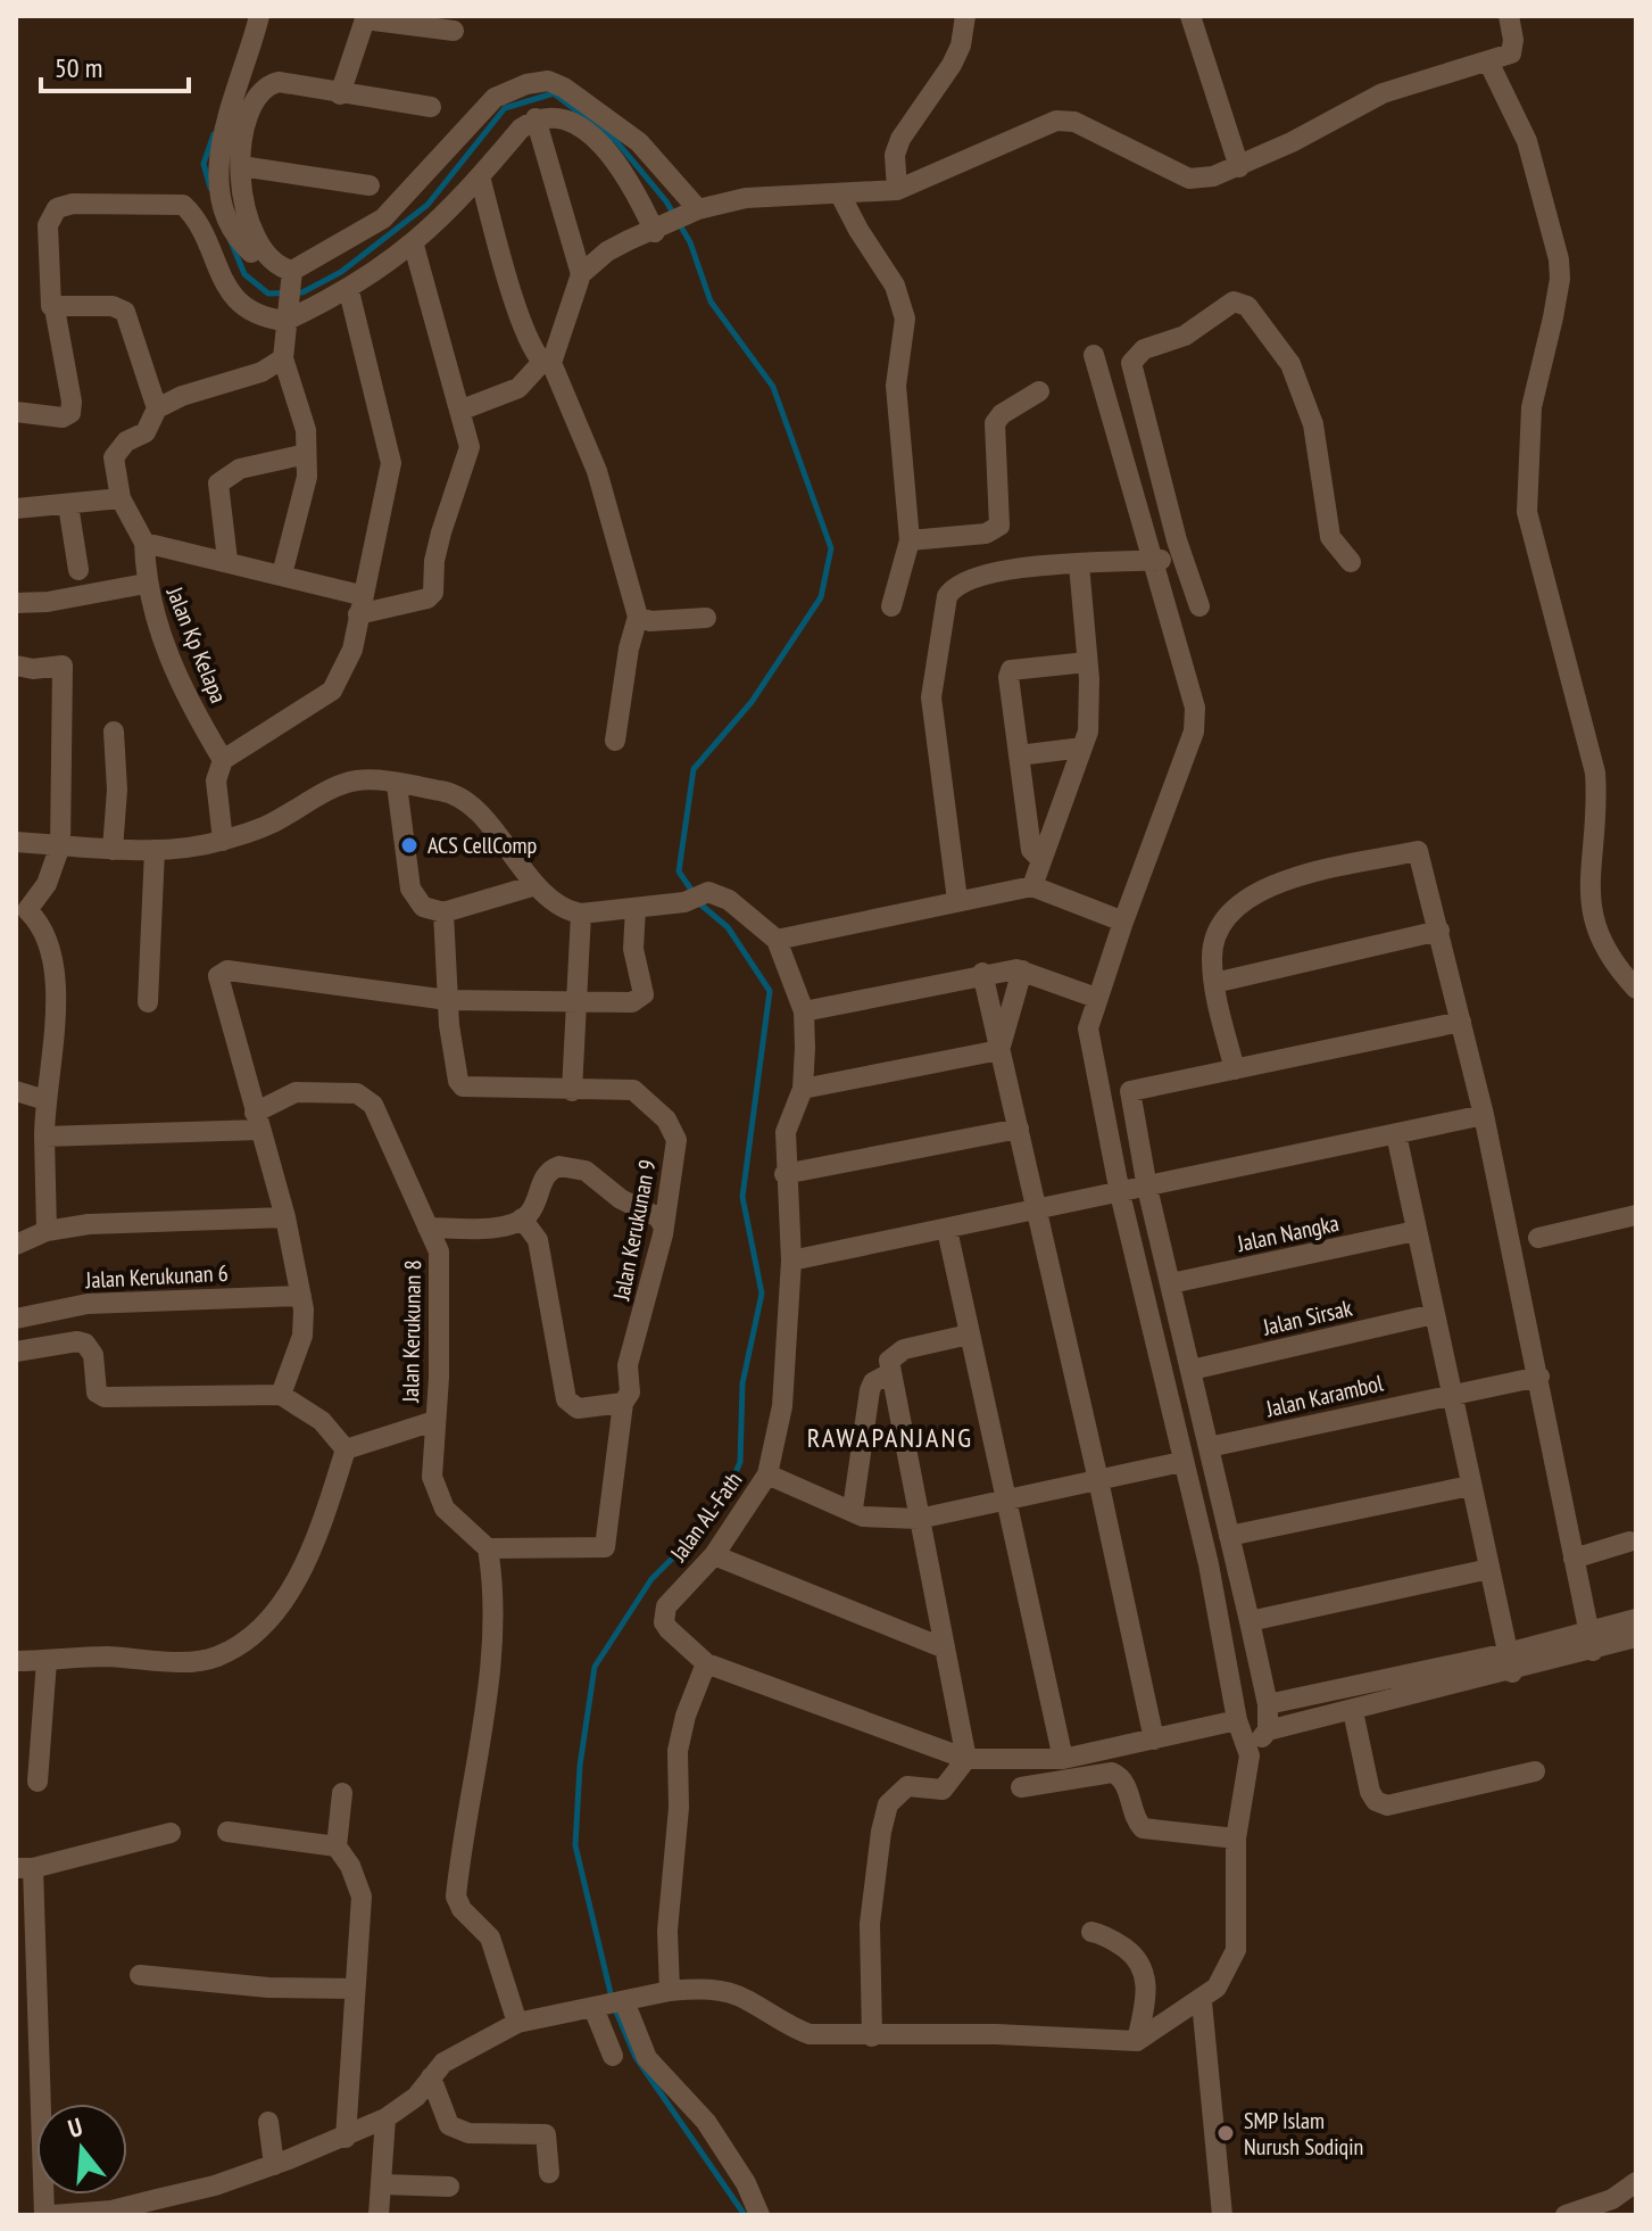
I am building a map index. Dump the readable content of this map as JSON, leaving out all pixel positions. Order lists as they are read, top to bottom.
{
  "streets": {
    "street": [
      "Jalan Kp Kelapa",
      "Jalan Kerukunan 9",
      "Jalan Nangka",
      "Jalan Kerukunan 6",
      "Jalan Sirsak",
      "Jalan Kerukunan 8",
      "Jalan Karambol",
      "Jalan AL-Fath"
    ]
  },
  "districts": ["RAWAPANJANG"],
  "places": ["ACS CellComp", "SMP Islam Nurush Sodiqin"],
  "scale_bar": "50 m",
  "north": "top"
}
